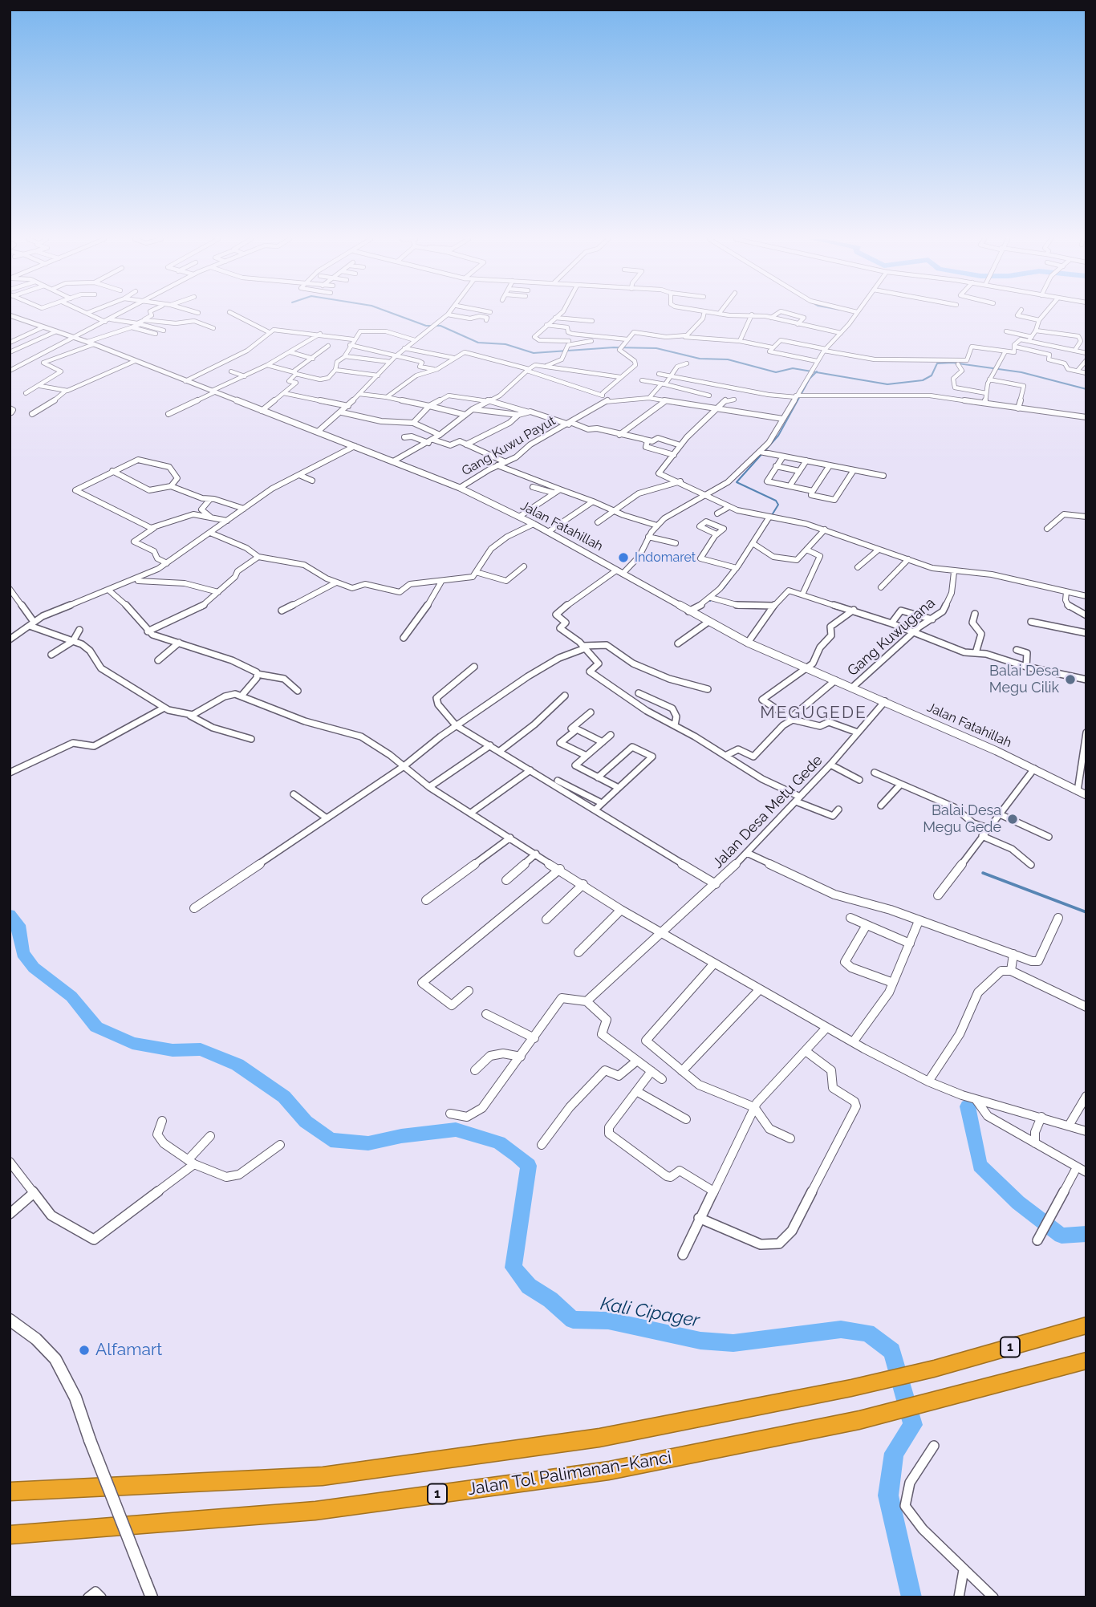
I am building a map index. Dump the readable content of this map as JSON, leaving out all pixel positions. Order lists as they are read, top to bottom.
{
  "streets": {
    "highway": ["1", "Jalan Tol Palimanan–Kanci"],
    "street": [
      "Gang Kuwu Payut",
      "Jalan Fatahillah",
      "Gang Kuwugana",
      "Jalan Desa Metu Gede"
    ]
  },
  "crossings": [
    ["Gang Kuwu Payut", "Jalan Fatahillah"],
    ["Jalan Fatahillah", "Gang Kuwugana"],
    ["Jalan Fatahillah", "Jalan Desa Metu Gede"]
  ],
  "districts": ["MEGUGEDE"],
  "water": ["Kali Cipager"],
  "places": [
    "Indomaret",
    "Balai Desa Megu Cilik",
    "Balai Desa Megu Gede",
    "Alfamart"
  ]
}
